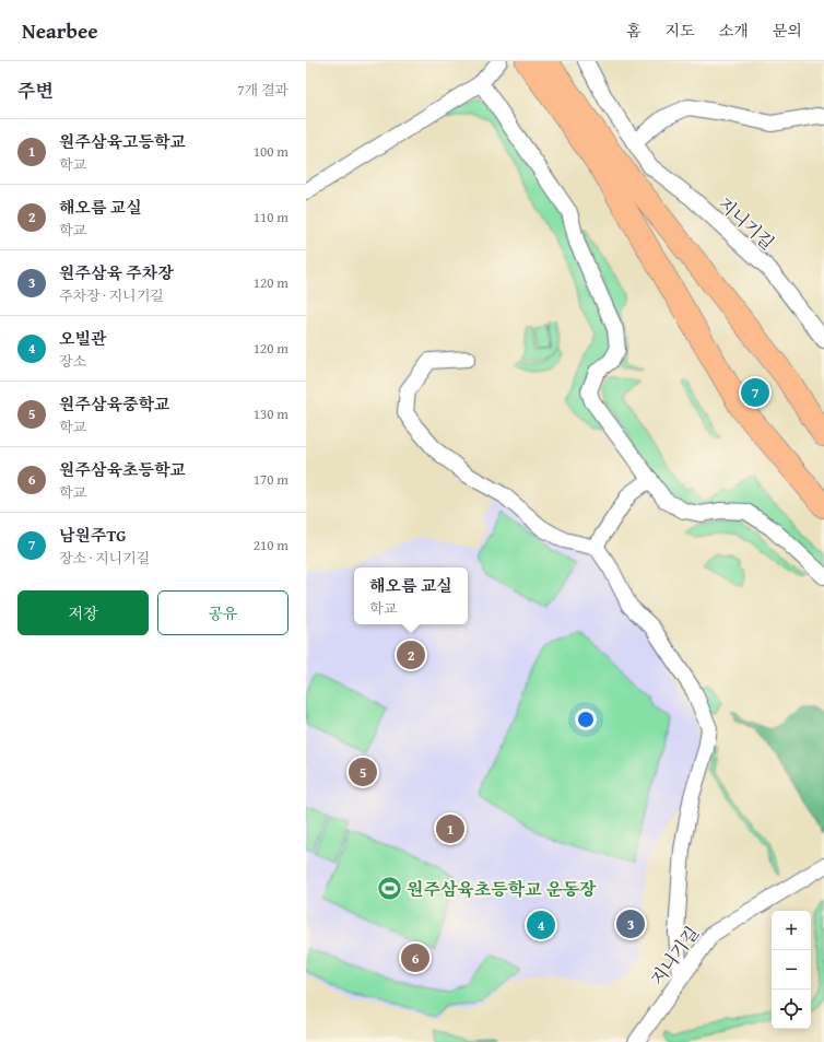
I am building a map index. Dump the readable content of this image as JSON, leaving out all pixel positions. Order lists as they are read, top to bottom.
{
  "streets": {
    "street": ["지니기길"]
  },
  "places": {
    "sports": ["원주삼육초등학교 운동장"]
  },
  "page": {
    "header": "Nearbee",
    "nav": [
      "홈",
      "지도",
      "소개",
      "문의"
    ],
    "heading": ["주변", "7개 결과"],
    "list": [
      {
        "mark": "1",
        "name": "원주삼육고등학교",
        "note": "학교",
        "value": "100 m"
      },
      {
        "mark": "2",
        "name": "해오름 교실",
        "note": "학교",
        "value": "110 m"
      },
      {
        "mark": "3",
        "name": "원주삼육 주차장",
        "note": "주차장 · 지니기길",
        "value": "120 m"
      },
      {
        "mark": "4",
        "name": "오빌관",
        "note": "장소",
        "value": "120 m"
      },
      {
        "mark": "5",
        "name": "원주삼육중학교",
        "note": "학교",
        "value": "130 m"
      },
      {
        "mark": "6",
        "name": "원주삼육초등학교",
        "note": "학교",
        "value": "170 m"
      },
      {
        "mark": "7",
        "name": "남원주TG",
        "note": "장소 · 지니기길",
        "value": "210 m"
      }
    ],
    "pins": [
      "7",
      "2",
      "5",
      "1",
      "3",
      "4",
      "6"
    ],
    "popup": ["해오름 교실", "학교"],
    "buttons": ["저장", "공유"],
    "map_buttons": ["+", "−"]
  }
}
